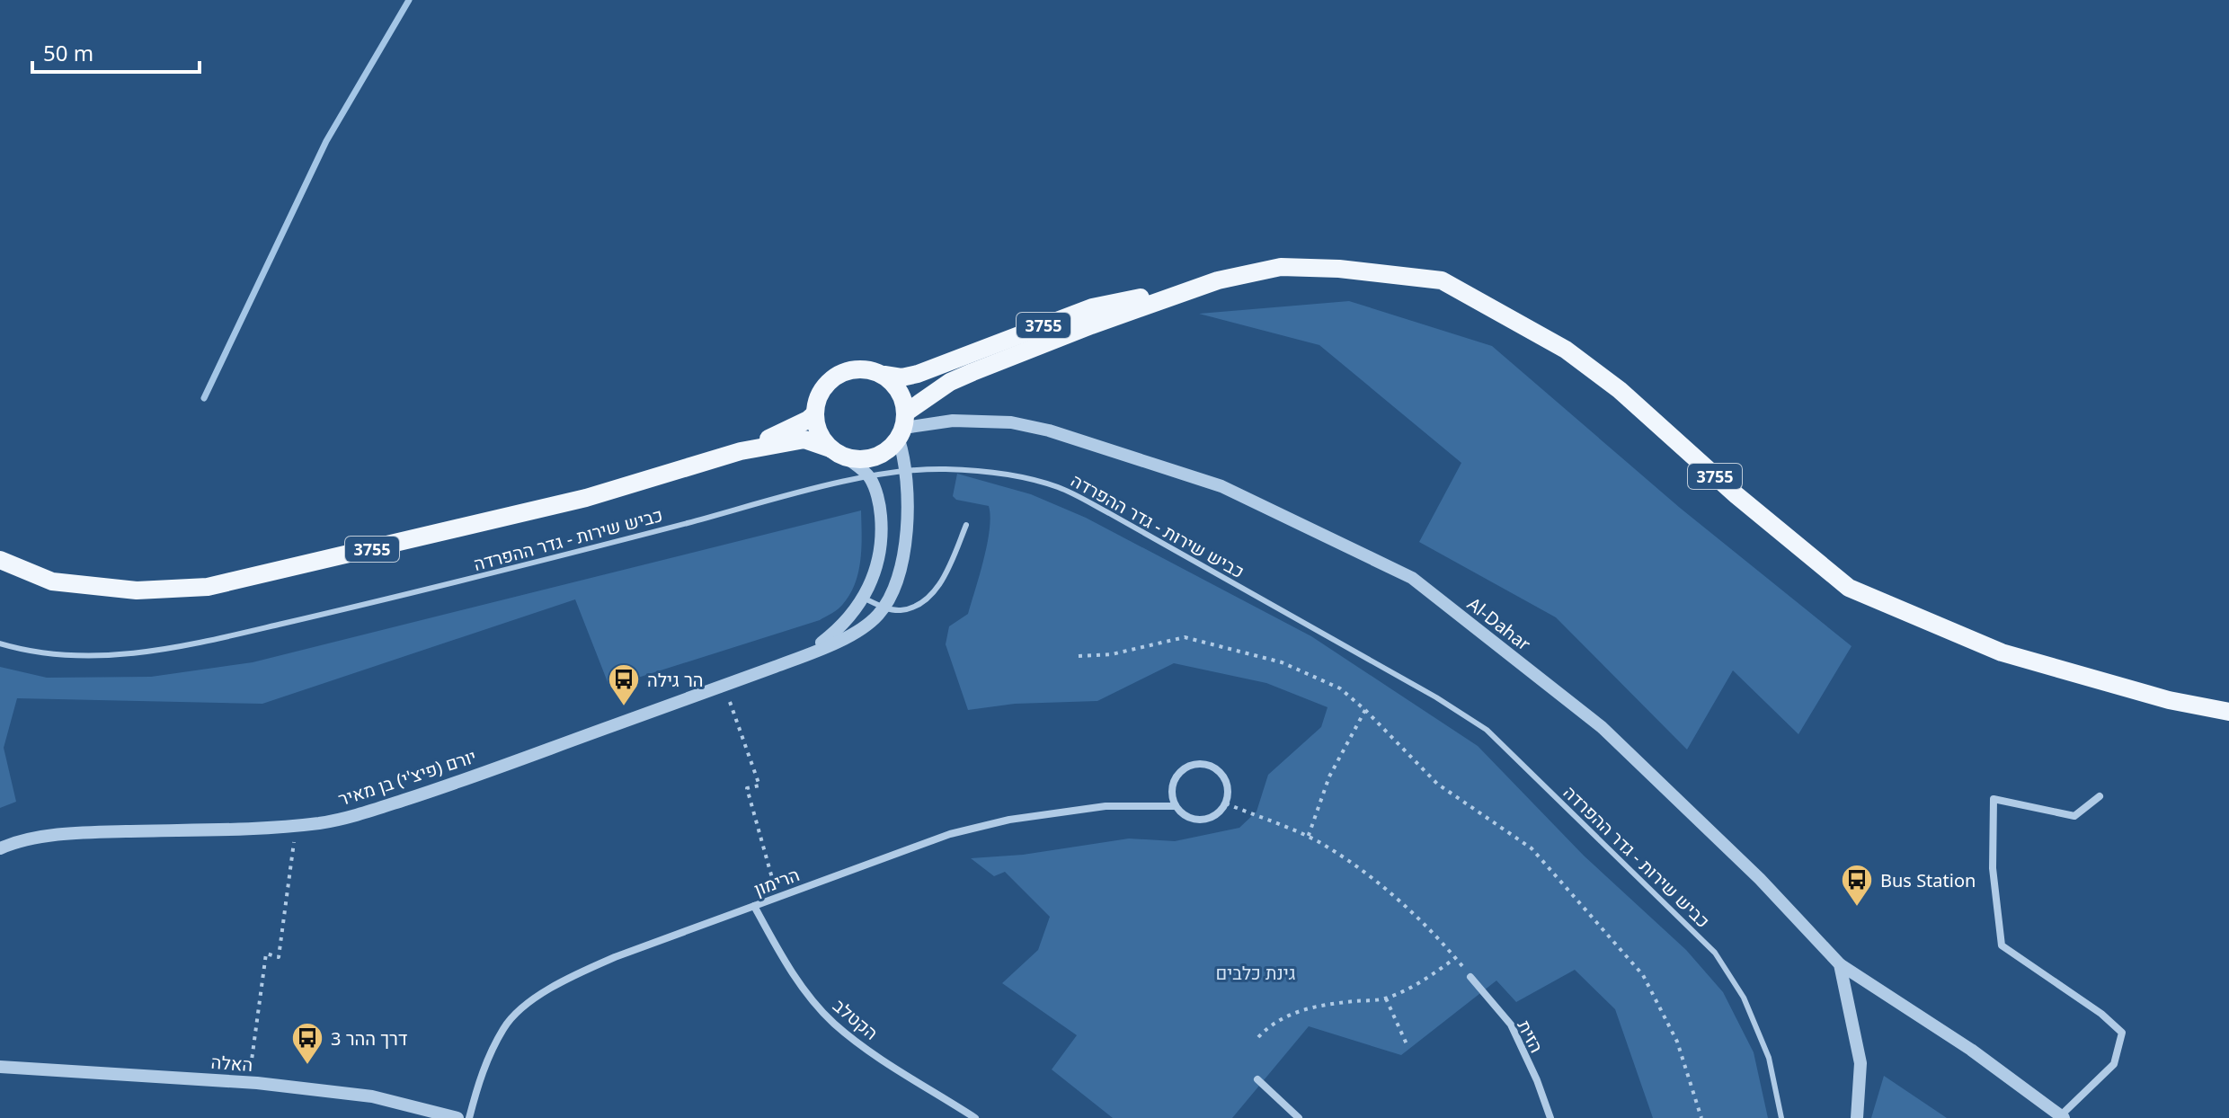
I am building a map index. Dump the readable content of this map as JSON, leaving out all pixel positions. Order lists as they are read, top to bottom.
{
  "streets": {
    "main road": ["3755"],
    "street": [
      "Al-Dahar",
      "יורם (פיצ'י) בן מאיר",
      "הרימון",
      "הקטלב",
      "הזית",
      "האלה"
    ],
    "lane": ["כביש שירות - גדר ההפרדה"]
  },
  "crossings": [
    ["3755", "Al-Dahar"],
    ["3755", "יורם (פיצ'י) בן מאיר"],
    ["כביש שירות - גדר ההפרדה", "יורם (פיצ'י) בן מאיר"],
    ["Al-Dahar", "יורם (פיצ'י) בן מאיר"],
    ["הרימון", "הקטלב"]
  ],
  "parks": ["גינת כלבים"],
  "places": {
    "bus stop": ["הר גילה", "Bus Station", "דרך ההר 3"]
  },
  "scale_bar": "50 m"
}
